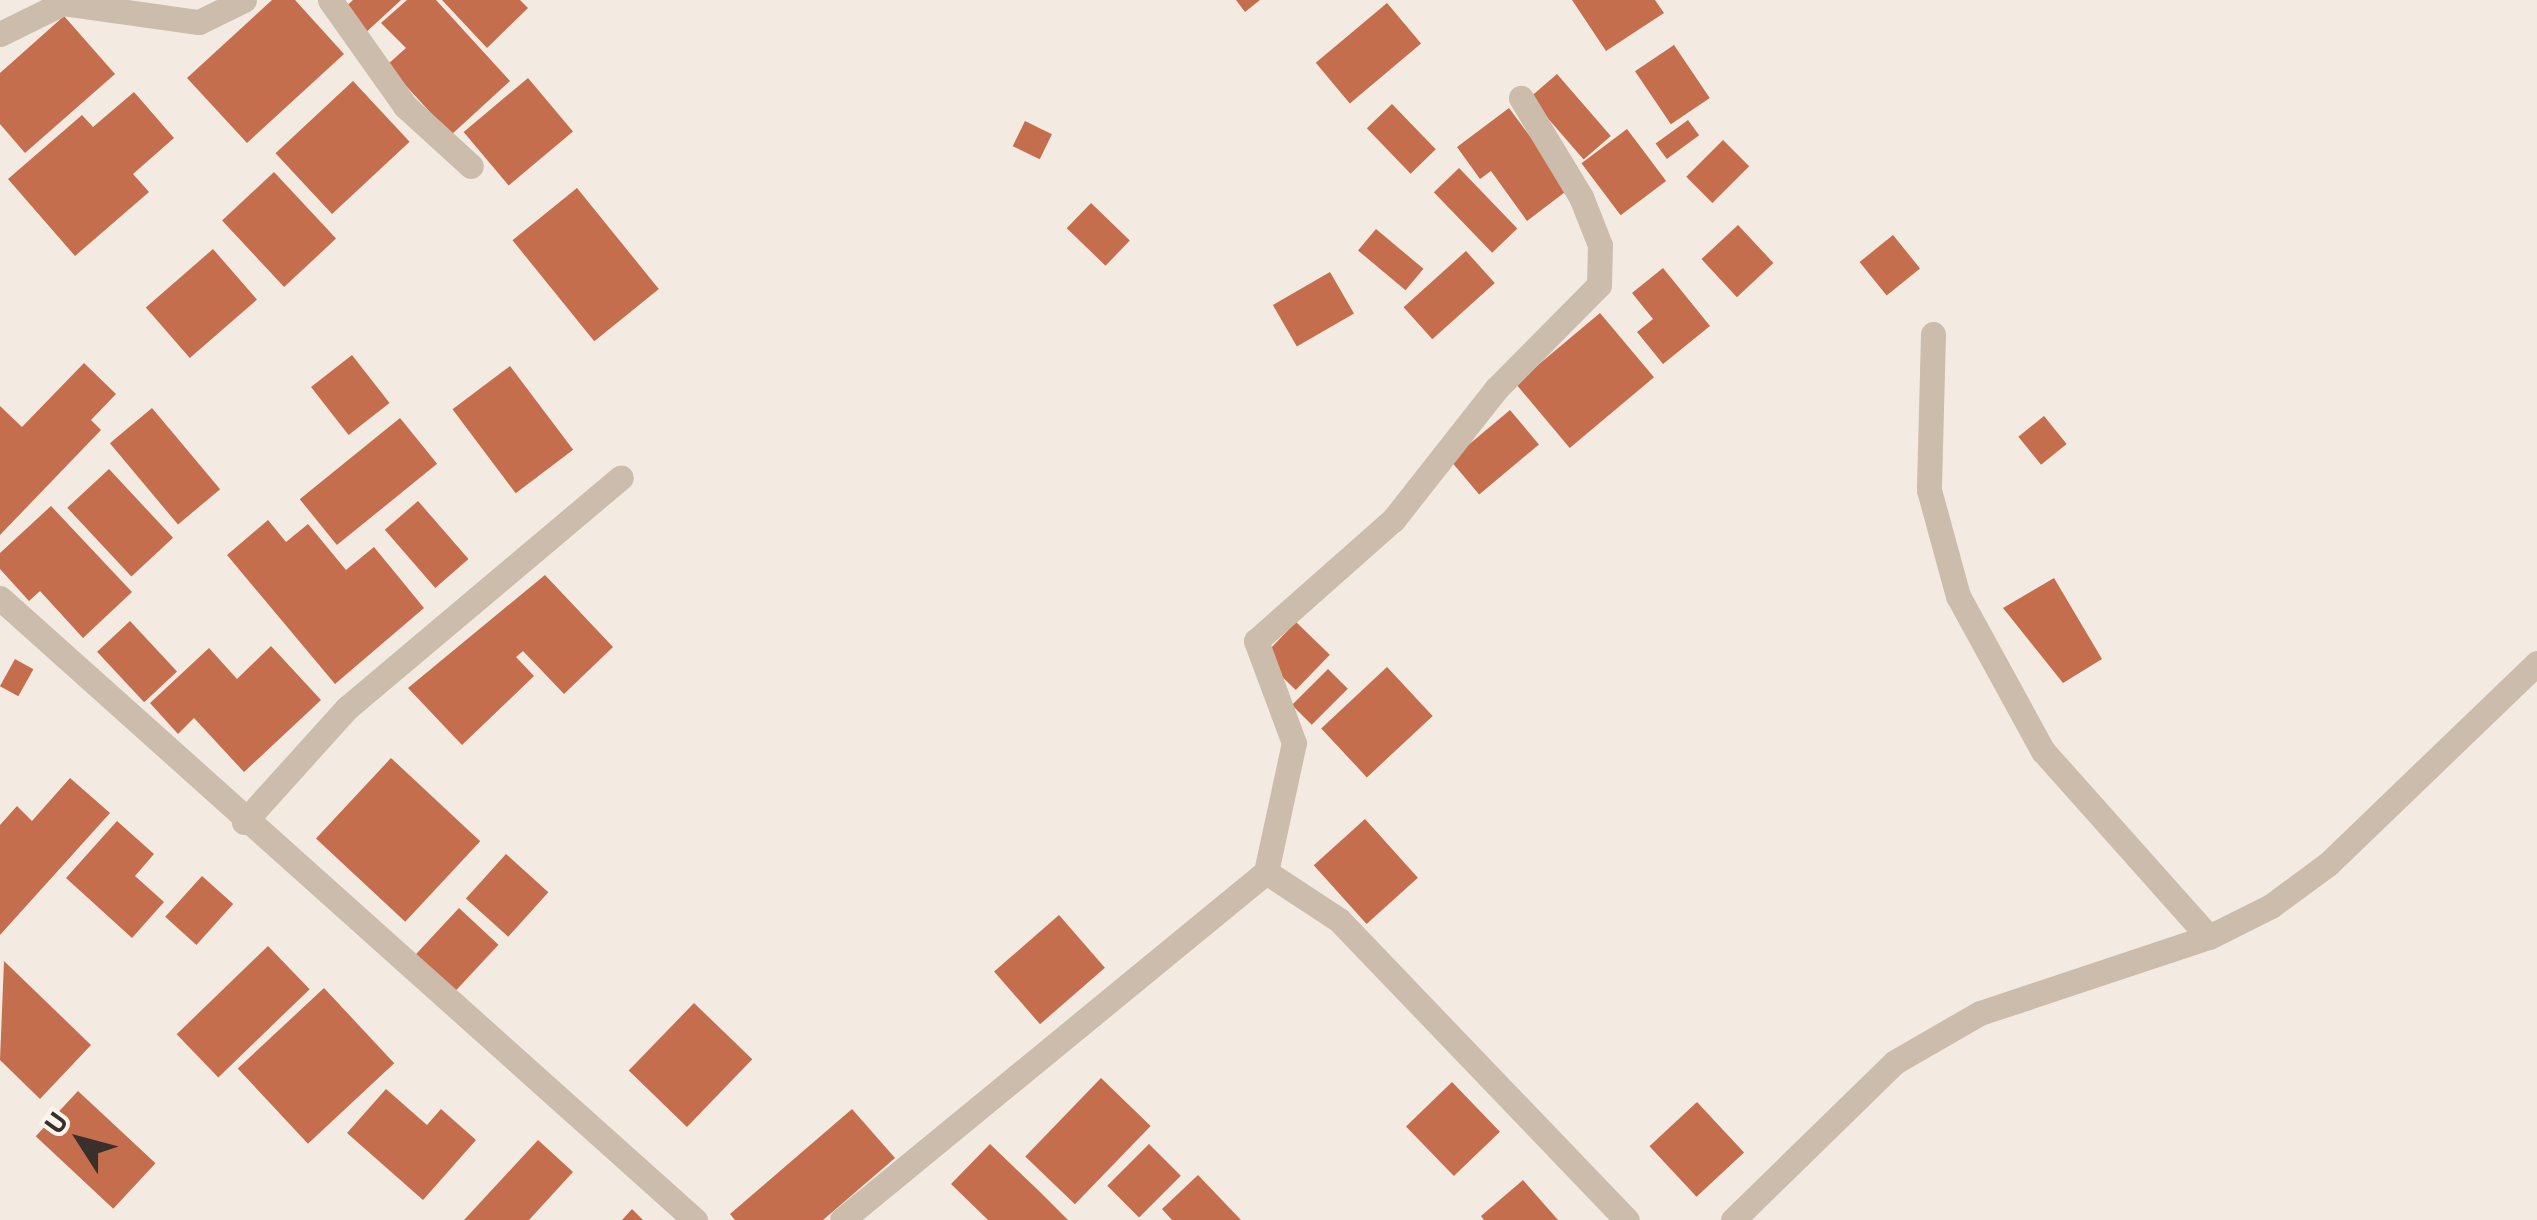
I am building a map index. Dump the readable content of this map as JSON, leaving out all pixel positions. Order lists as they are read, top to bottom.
{
  "north": "top left"
}
